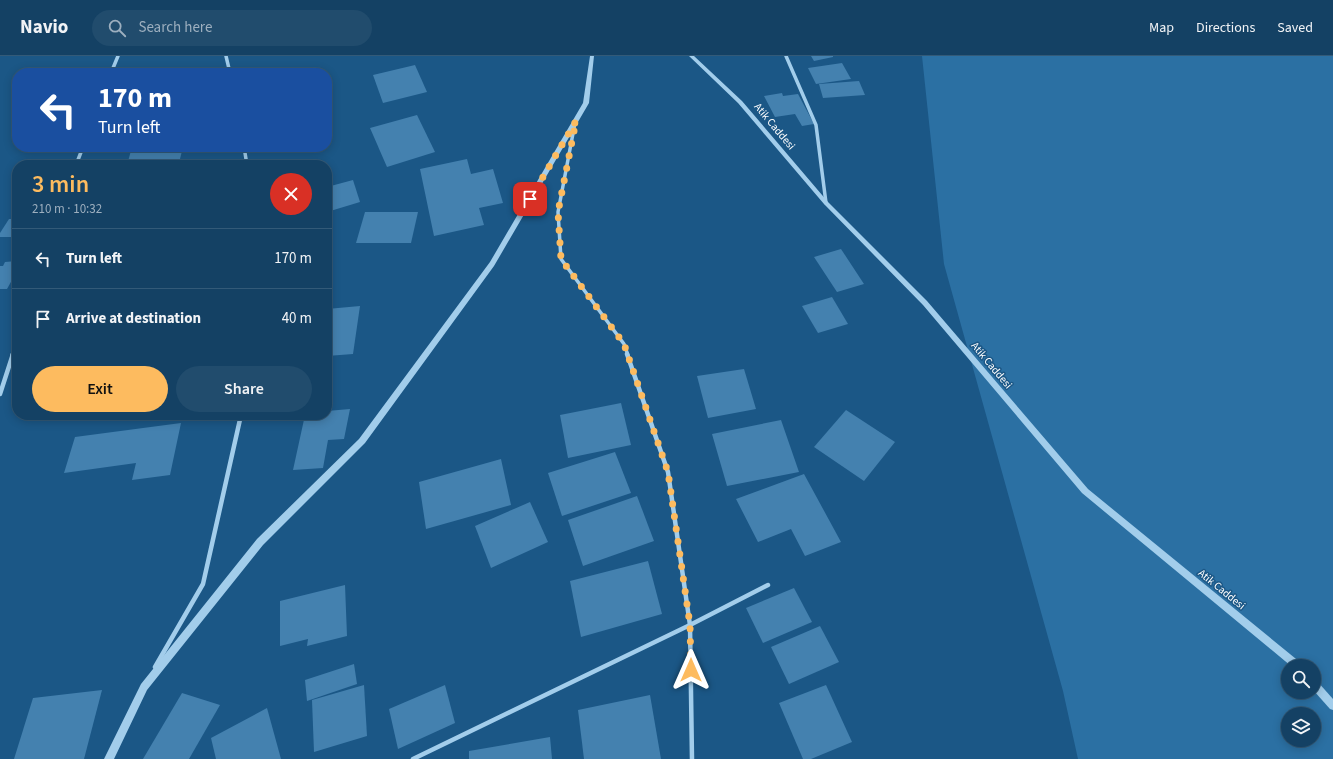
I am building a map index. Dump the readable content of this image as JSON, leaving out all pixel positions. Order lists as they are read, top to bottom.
{
  "streets": {
    "street": ["Atik Caddesi"]
  },
  "page": {
    "header": "Navio",
    "search": "Search here",
    "nav": ["Map", "Directions", "Saved"],
    "turn": ["170 m", "Turn left"],
    "heading": ["3 min", "210 m · 10:32"],
    "list": [
      {
        "name": "Turn left",
        "value": "170 m"
      },
      {
        "name": "Arrive at destination",
        "value": "40 m"
      }
    ],
    "buttons": ["Exit", "Share"]
  }
}
